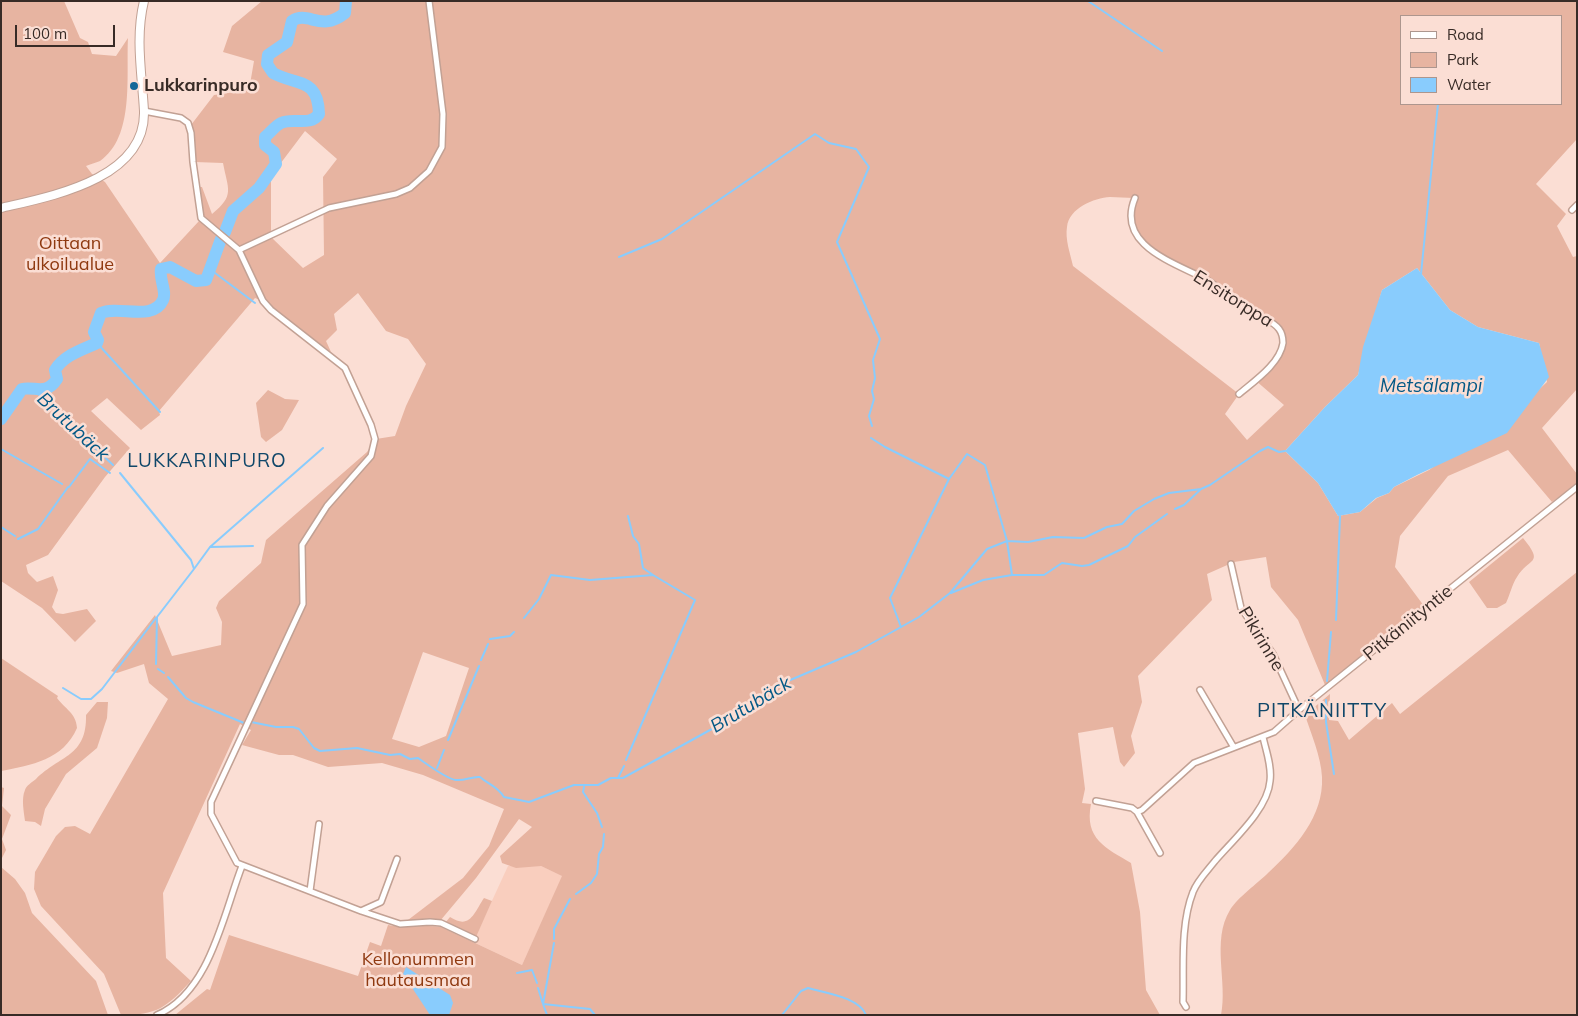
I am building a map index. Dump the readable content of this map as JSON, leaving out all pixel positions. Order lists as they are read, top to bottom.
{
  "streets": {
    "street": ["Ensitorppa", "Pitkäniityntie", "Pikirinne"]
  },
  "crossings": [
    ["Pitkäniityntie", "Pikirinne"]
  ],
  "districts": ["LUKKARINPURO", "PITKÄNIITTY"],
  "water": ["Metsälampi", "Brutubäck"],
  "parks": ["Oittaan ulkoilualue", "Kellonummen hautausmaa"],
  "places": ["Lukkarinpuro"],
  "legend": ["Road", "Park", "Water"],
  "scale_bar": "100 m"
}
